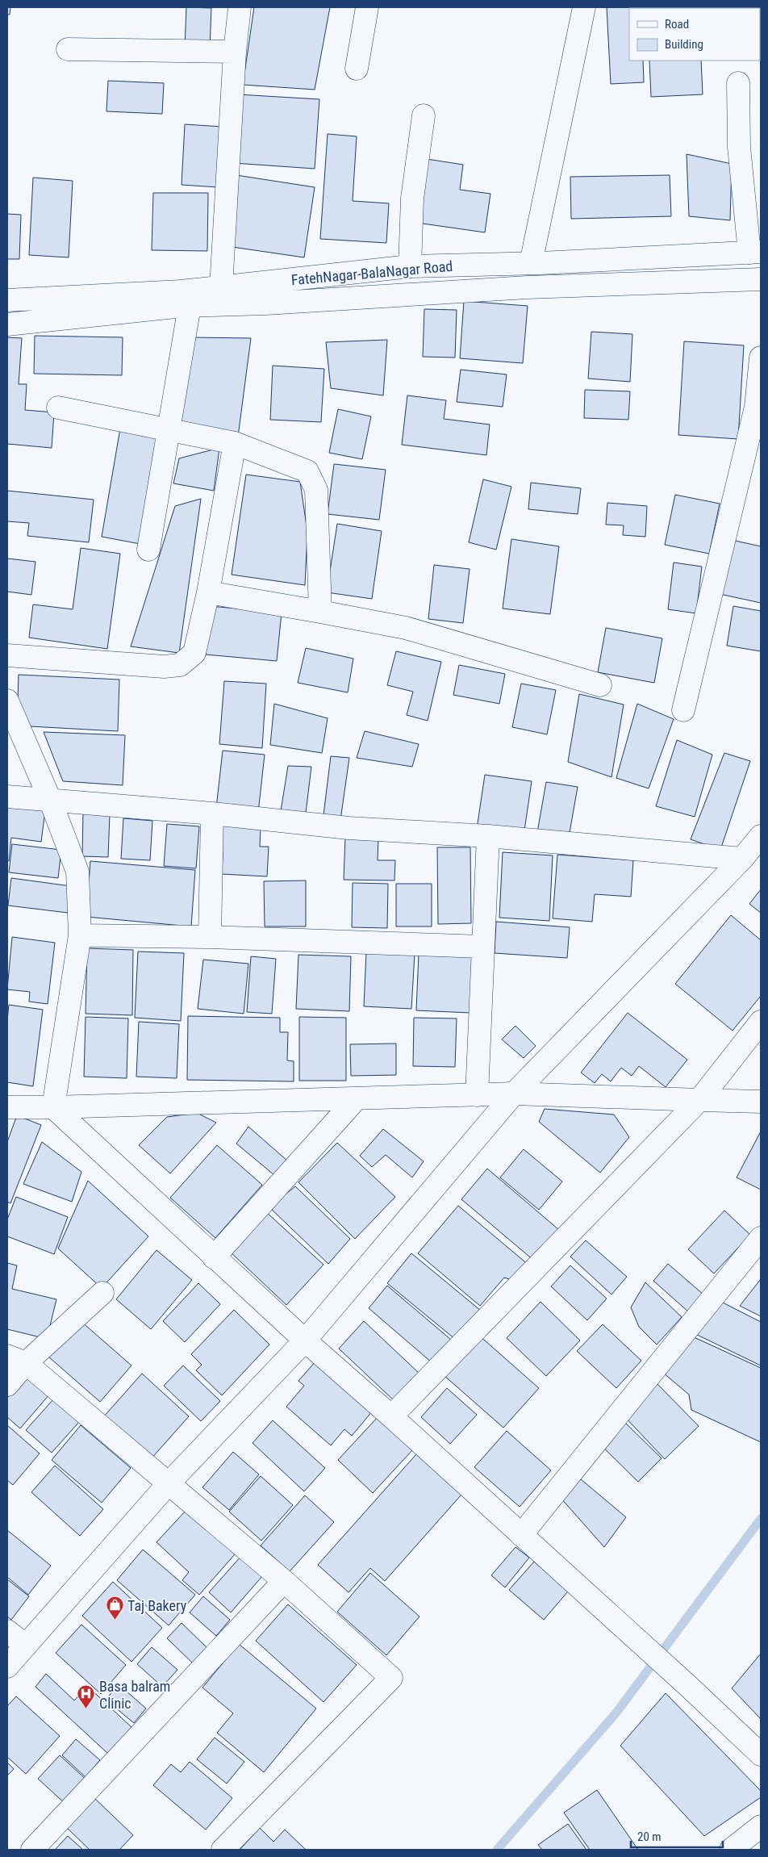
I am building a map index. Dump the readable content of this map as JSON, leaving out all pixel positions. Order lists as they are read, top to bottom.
{
  "streets": {
    "street": ["FatehNagar-BalaNagar Road"]
  },
  "places": {
    "shop": ["Taj Bakery"],
    "hospital": ["Basa balram Clinic"]
  },
  "legend": ["Road", "Building"],
  "scale_bar": "20 m"
}
